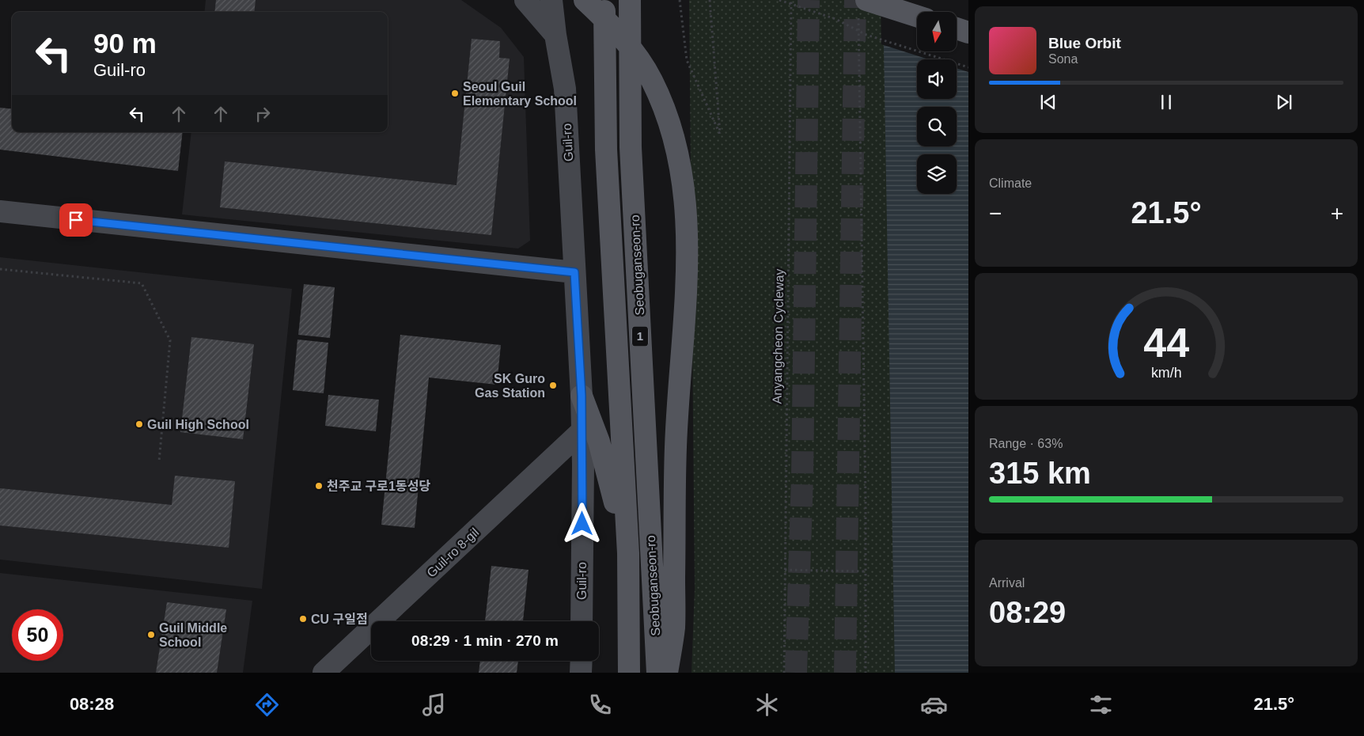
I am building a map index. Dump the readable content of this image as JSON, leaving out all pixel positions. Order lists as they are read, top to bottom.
{
  "streets": {
    "main road": ["Seobuganseon-ro", "1"],
    "street": ["Guil-ro", "Guil-ro 8-gil"],
    "path": ["Anyangcheon Cycleway"]
  },
  "crossings": [
    ["Guil-ro", "Guil-ro 8-gil"]
  ],
  "places": [
    "Seoul Guil Elementary School",
    "SK Guro Gas Station",
    "Guil High School",
    "천주교 구로1동성당",
    "CU 구일점",
    "Guil Middle School"
  ],
  "north": "bottom",
  "page": {
    "turn": ["90 m", "Guil-ro"],
    "song": ["Blue Orbit", "Sona"],
    "tile": [
      "Climate",
      ["Range · 63%", "315 km"],
      ["Arrival", "08:29"]
    ],
    "heat": ["−", "21.5°", "+"],
    "limit": "50",
    "trip": "08:29 · 1 min · 270 m",
    "tabs": ["08:28", "21.5°"],
    "gauge": ["44", "km/h"]
  }
}
